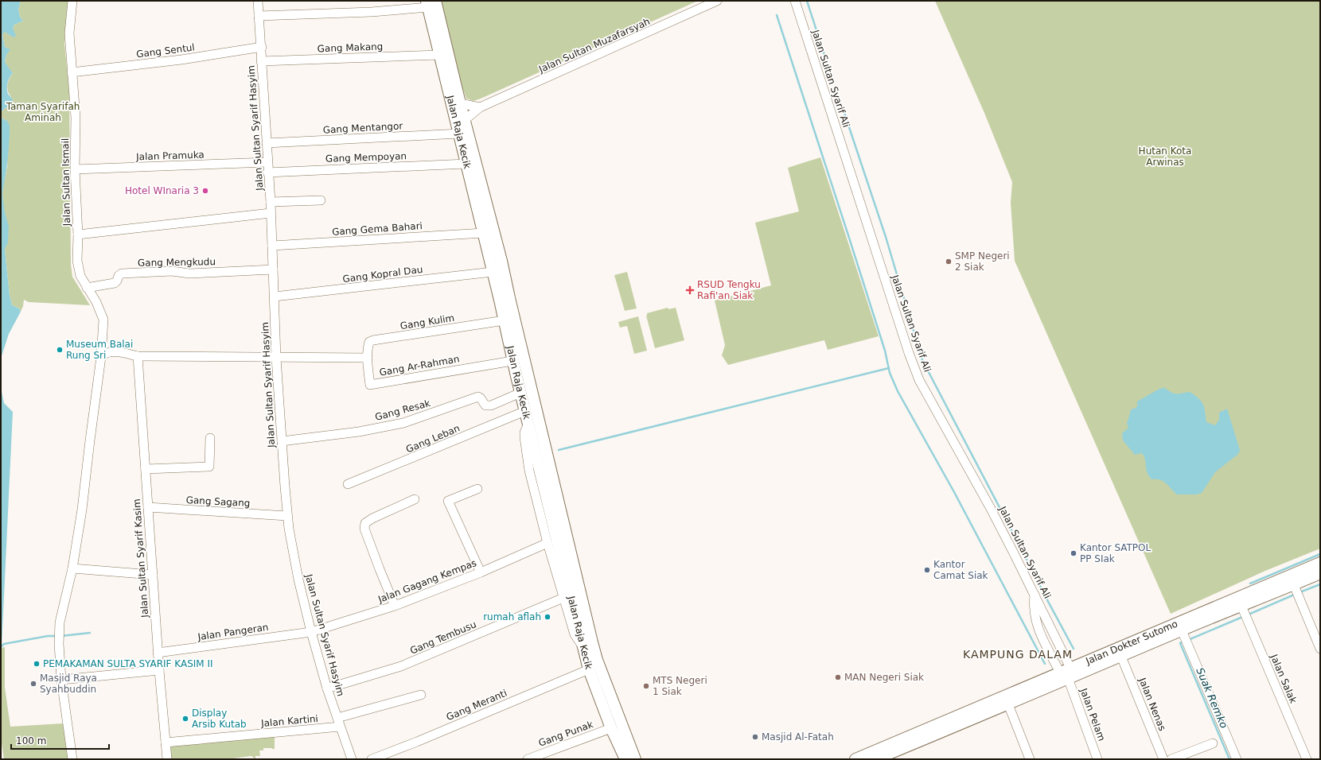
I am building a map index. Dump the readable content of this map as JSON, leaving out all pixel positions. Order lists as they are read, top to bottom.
{
  "streets": {
    "main road": ["Jalan Raja Kecik", "Jalan Dokter Sutomo"],
    "street": [
      "Jalan Sultan Muzafarsyah",
      "Gang Makang",
      "Gang Sentul",
      "Jalan Sultan Syarif Ali",
      "Jalan Sultan Syarif Hasyim",
      "Gang Mentangor",
      "Jalan Pramuka",
      "Gang Mempoyan",
      "Jalan Sultan Ismail",
      "Gang Gema Bahari",
      "Gang Mengkudu",
      "Gang Kopral Dau",
      "Gang Kulim",
      "Gang Ar-Rahman",
      "Gang Resak",
      "Gang Leban",
      "Gang Sagang",
      "Jalan Sultan Syarif Kasim",
      "Jalan Gagang Kempas",
      "Jalan Pangeran",
      "Gang Tembusu",
      "Jalan Salak",
      "Jalan Nenas",
      "Gang Meranti",
      "Jalan Pelam",
      "Jalan Kartini",
      "Gang Punak"
    ]
  },
  "crossings": [
    ["Jalan Sultan Muzafarsyah", "Jalan Raja Kecik"],
    ["Gang Makang", "Jalan Sultan Syarif Hasyim"],
    ["Gang Makang", "Jalan Raja Kecik"],
    ["Gang Sentul", "Jalan Sultan Syarif Hasyim"],
    ["Gang Sentul", "Jalan Sultan Ismail"],
    ["Jalan Sultan Syarif Ali", "Jalan Dokter Sutomo"],
    ["Jalan Sultan Syarif Ali", "Jalan Pelam"],
    ["Jalan Sultan Syarif Hasyim", "Gang Mentangor"],
    ["Jalan Sultan Syarif Hasyim", "Jalan Pramuka"],
    ["Jalan Sultan Syarif Hasyim", "Gang Mempoyan"],
    ["Jalan Sultan Syarif Hasyim", "Gang Gema Bahari"],
    ["Jalan Sultan Syarif Hasyim", "Gang Mengkudu"],
    ["Jalan Sultan Syarif Hasyim", "Gang Kopral Dau"],
    ["Jalan Sultan Syarif Hasyim", "Gang Ar-Rahman"],
    ["Jalan Sultan Syarif Hasyim", "Gang Resak"],
    ["Jalan Sultan Syarif Hasyim", "Gang Sagang"],
    ["Jalan Sultan Syarif Hasyim", "Jalan Gagang Kempas"],
    ["Jalan Sultan Syarif Hasyim", "Jalan Pangeran"],
    ["Jalan Sultan Syarif Hasyim", "Gang Tembusu"],
    ["Jalan Sultan Syarif Hasyim", "Jalan Kartini"],
    ["Gang Mentangor", "Jalan Raja Kecik"],
    ["Jalan Raja Kecik", "Gang Mempoyan"],
    ["Jalan Raja Kecik", "Gang Gema Bahari"],
    ["Jalan Raja Kecik", "Gang Kopral Dau"],
    ["Jalan Raja Kecik", "Gang Kulim"],
    ["Jalan Raja Kecik", "Gang Ar-Rahman"],
    ["Jalan Raja Kecik", "Gang Resak"],
    ["Jalan Raja Kecik", "Gang Leban"],
    ["Jalan Raja Kecik", "Gang Meranti"],
    ["Jalan Raja Kecik", "Gang Punak"],
    ["Jalan Pramuka", "Jalan Sultan Ismail"],
    ["Jalan Sultan Ismail", "Gang Mengkudu"],
    ["Gang Kulim", "Gang Ar-Rahman"],
    ["Gang Ar-Rahman", "Jalan Sultan Syarif Kasim"],
    ["Gang Sagang", "Jalan Sultan Syarif Kasim"],
    ["Jalan Sultan Syarif Kasim", "Jalan Pangeran"],
    ["Jalan Sultan Syarif Kasim", "Jalan Kartini"],
    ["Jalan Gagang Kempas", "Jalan Pangeran"],
    ["Jalan Dokter Sutomo", "Jalan Salak"],
    ["Jalan Dokter Sutomo", "Jalan Nenas"],
    ["Jalan Dokter Sutomo", "Jalan Pelam"]
  ],
  "districts": ["KAMPUNG DALAM"],
  "water": ["Suak Remko"],
  "parks": ["Taman Syarifah Aminah", "Hutan Kota Arwinas"],
  "places": {
    "other": [
      "Hotel WInaria 3",
      "SMP Negeri 2 Siak",
      "Museum Balai Rung Sri",
      "Kantor SATPOL PP SIak",
      "Kantor Camat Siak",
      "rumah aflah",
      "PEMAKAMAN SULTA SYARIF KASIM II",
      "MAN Negeri Siak",
      "Masjid Raya Syahbuddin",
      "MTS Negeri 1 Siak",
      "Display Arsib Kutab",
      "Masjid Al-Fatah"
    ],
    "health": ["RSUD Tengku Rafi'an Siak"]
  },
  "scale_bar": "100 m"
}
